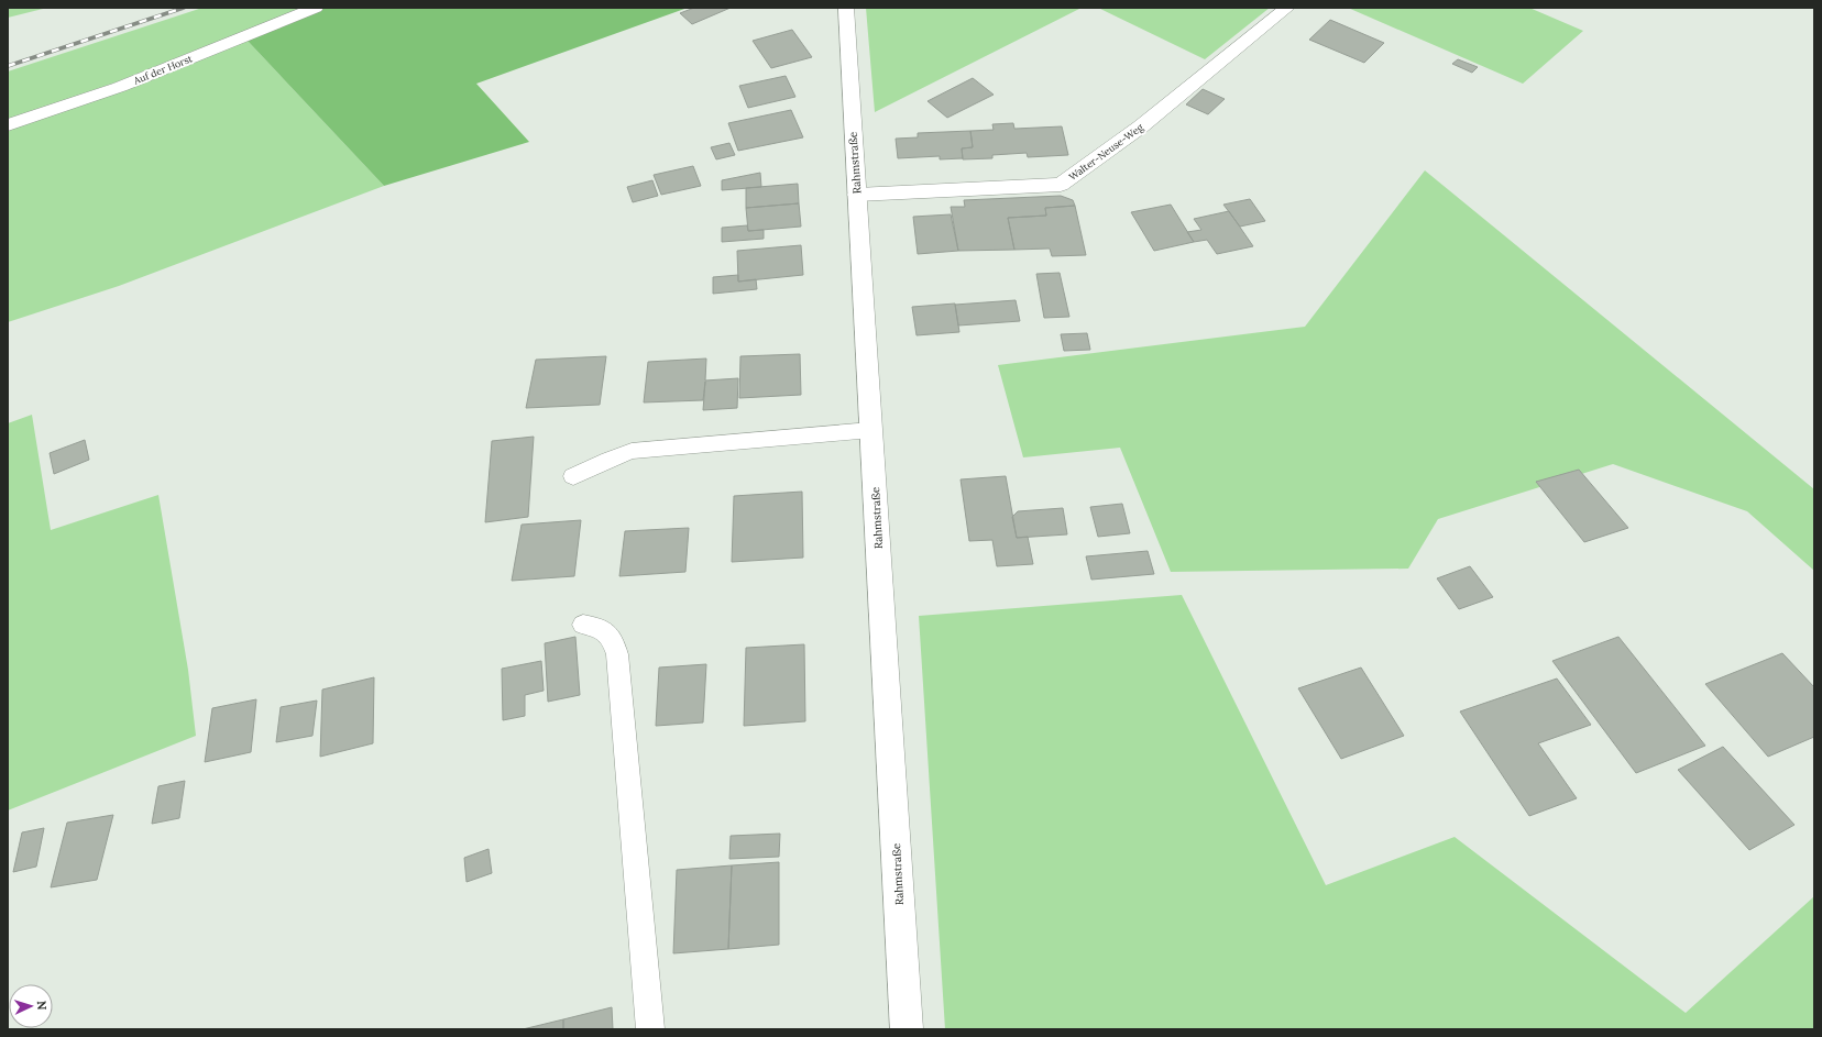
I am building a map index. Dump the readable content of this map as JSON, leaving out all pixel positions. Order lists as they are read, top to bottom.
{
  "streets": {
    "main road": ["Auf der Horst", "Walter-Neuse-Weg", "Rahmstraße"]
  },
  "crossings": [
    ["Walter-Neuse-Weg", "Rahmstraße"]
  ],
  "north": "right"
}
